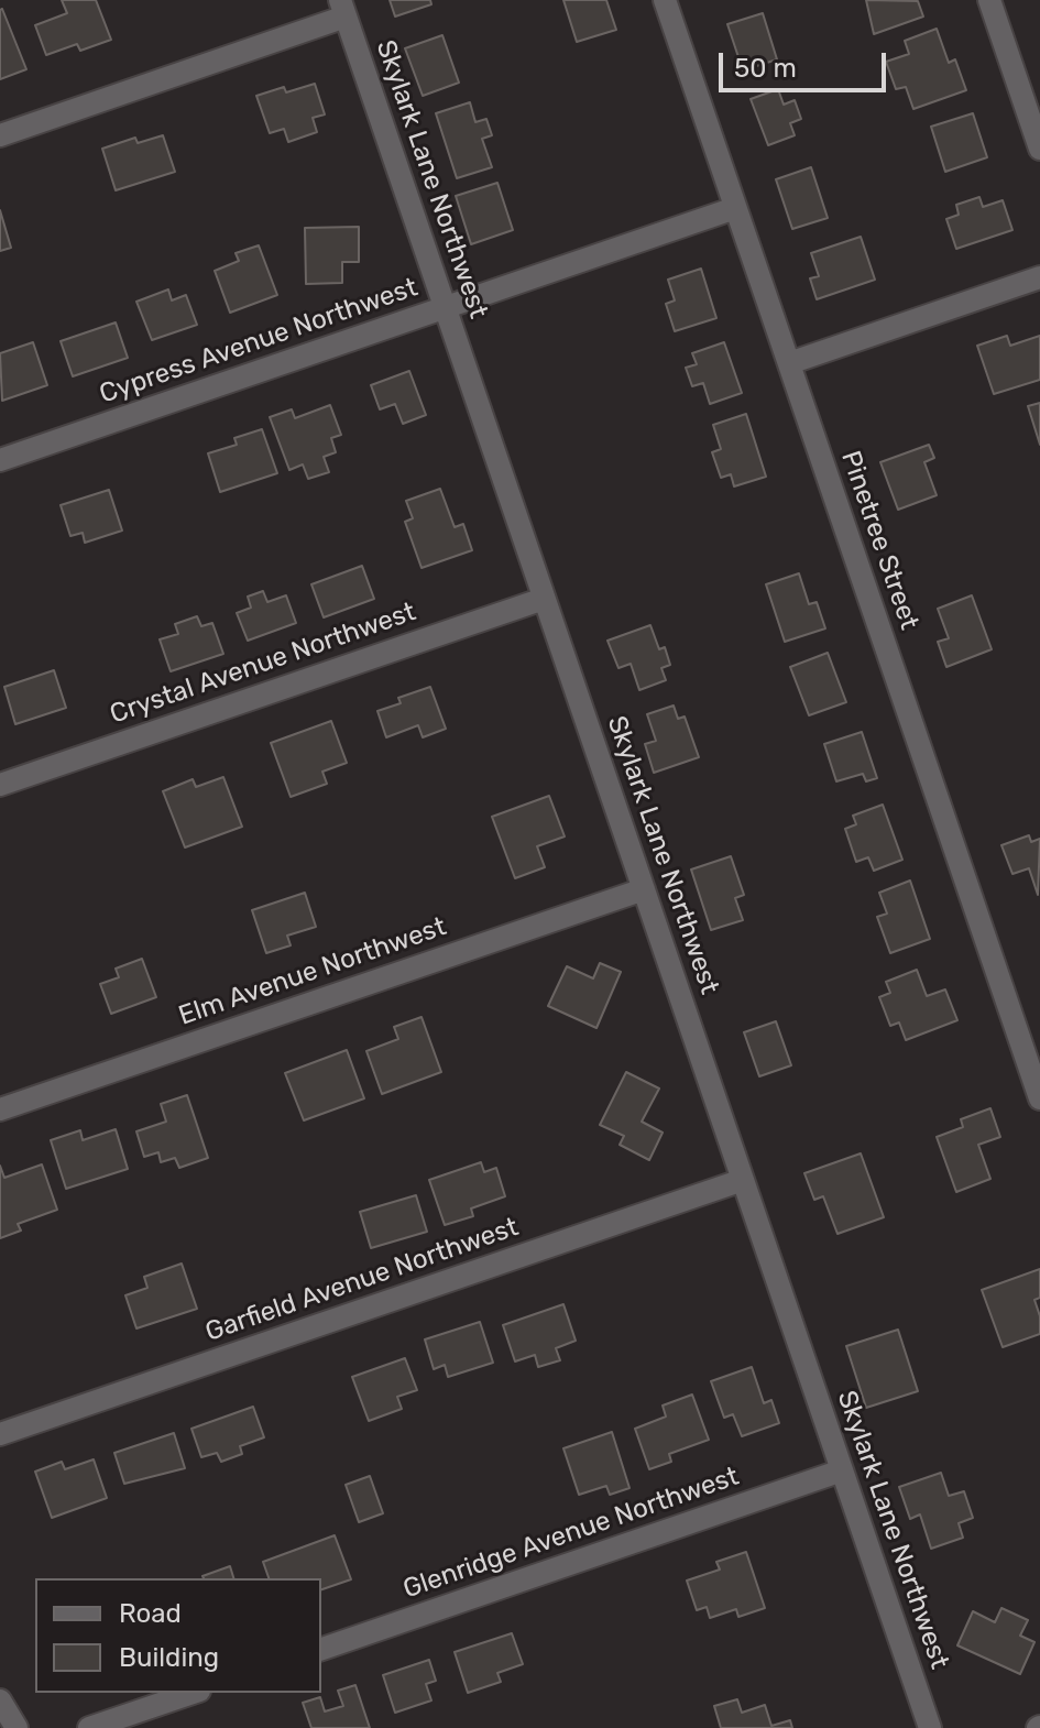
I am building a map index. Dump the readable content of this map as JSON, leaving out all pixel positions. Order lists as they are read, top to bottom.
{
  "streets": {
    "street": [
      "Skylark Lane Northwest",
      "Cypress Avenue Northwest",
      "Pinetree Street",
      "Crystal Avenue Northwest",
      "Elm Avenue Northwest",
      "Garfield Avenue Northwest",
      "Glenridge Avenue Northwest"
    ]
  },
  "crossings": [
    ["Skylark Lane Northwest", "Cypress Avenue Northwest"],
    ["Skylark Lane Northwest", "Crystal Avenue Northwest"],
    ["Skylark Lane Northwest", "Elm Avenue Northwest"],
    ["Skylark Lane Northwest", "Garfield Avenue Northwest"],
    ["Skylark Lane Northwest", "Glenridge Avenue Northwest"],
    ["Cypress Avenue Northwest", "Pinetree Street"]
  ],
  "legend": ["Road", "Building"],
  "scale_bar": "50 m"
}
